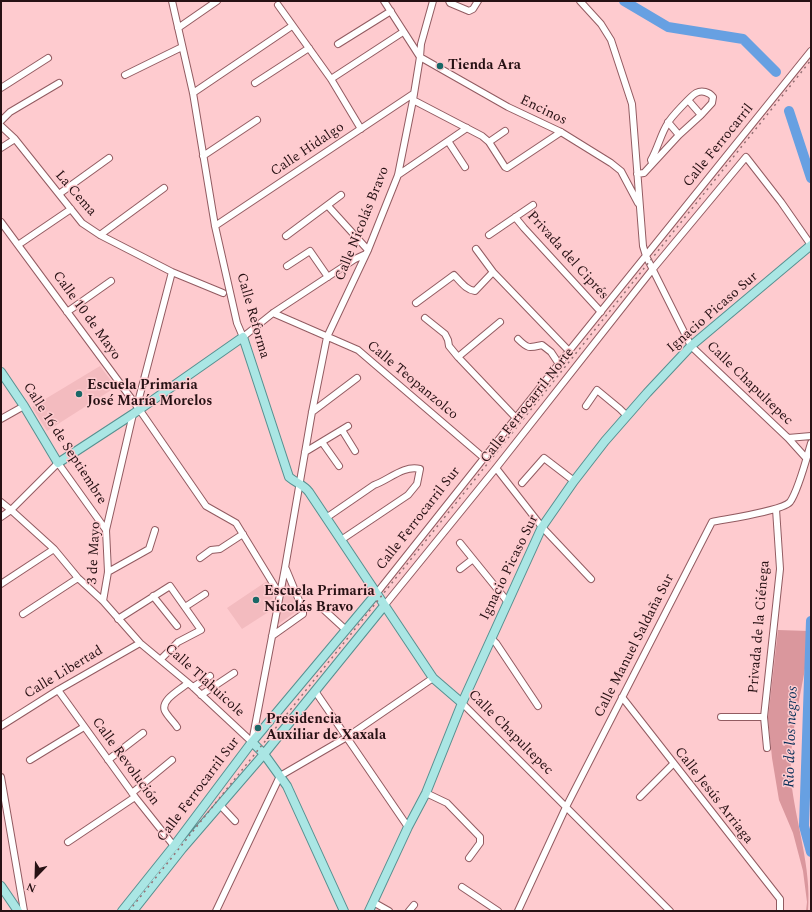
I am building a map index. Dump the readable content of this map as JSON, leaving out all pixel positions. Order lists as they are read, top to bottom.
{
  "streets": {
    "main road": [
      "Ignacio Picaso Sur",
      "Calle Reforma",
      "Calle Chapultepec",
      "Calle Ferrocarril Norte",
      "Calle 16 de Septiembre",
      "Calle Ferrocarril Sur",
      "Calle Tlahuicole"
    ],
    "street": [
      "Encinos",
      "Calle Ferrocarril",
      "Calle Hidalgo",
      "La Cema",
      "Calle Nicolás Bravo",
      "Privada del Ciprés",
      "Calle 10 de Mayo",
      "Calle Teopanzolco",
      "3 de Mayo",
      "Privada de la Ciénega",
      "Calle Manuel Saldaña Sur",
      "Calle Libertad",
      "Calle Revolución",
      "Calle Jesús Arriaga"
    ]
  },
  "crossings": [
    ["Encinos", "Calle Nicolás Bravo"],
    ["Encinos", "Calle Chapultepec"],
    ["Calle Ferrocarril", "Ignacio Picaso Sur"],
    ["Calle Ferrocarril", "Calle Chapultepec"],
    ["Calle Ferrocarril", "Calle Ferrocarril Norte"],
    ["Calle Ferrocarril", "Calle Ferrocarril Sur"],
    ["Calle Hidalgo", "Calle Nicolás Bravo"],
    ["Calle Hidalgo", "Calle Reforma"],
    ["La Cema", "3 de Mayo"],
    ["Calle Nicolás Bravo", "Calle 10 de Mayo"],
    ["Calle Nicolás Bravo", "Calle Reforma"],
    ["Calle Nicolás Bravo", "Calle Teopanzolco"],
    ["Calle Nicolás Bravo", "Calle Ferrocarril Sur"],
    ["Calle Nicolás Bravo", "Calle Tlahuicole"],
    ["Privada del Ciprés", "Calle Ferrocarril Sur"],
    ["Ignacio Picaso Sur", "Calle Chapultepec"],
    ["Calle 10 de Mayo", "3 de Mayo"],
    ["Calle Reforma", "Calle Chapultepec"],
    ["Calle Reforma", "Calle Ferrocarril Norte"],
    ["Calle Reforma", "Calle Ferrocarril Sur"],
    ["Calle Teopanzolco", "Calle Ferrocarril Sur"],
    ["Calle Chapultepec", "Calle Ferrocarril Norte"],
    ["Calle Chapultepec", "Calle Ferrocarril Sur"],
    ["Calle Chapultepec", "Calle Manuel Saldaña Sur"],
    ["Calle Ferrocarril Norte", "Calle Tlahuicole"],
    ["Calle 16 de Septiembre", "3 de Mayo"],
    ["Calle Ferrocarril Sur", "Calle Tlahuicole"],
    ["Calle Ferrocarril Sur", "Calle Revolución"],
    ["3 de Mayo", "Calle Tlahuicole"],
    ["Privada de la Ciénega", "Calle Manuel Saldaña Sur"],
    ["Calle Manuel Saldaña Sur", "Calle Jesús Arriaga"],
    ["Calle Libertad", "Calle Tlahuicole"],
    ["Calle Libertad", "Calle Revolución"]
  ],
  "water": ["Rio de los negros"],
  "places": [
    "Tienda Ara",
    "Escuela Primaria José María Morelos",
    "Escuela Primaria Nicolás Bravo",
    "Presidencia Auxiliar de Xaxala"
  ],
  "north": "bottom left"
}
